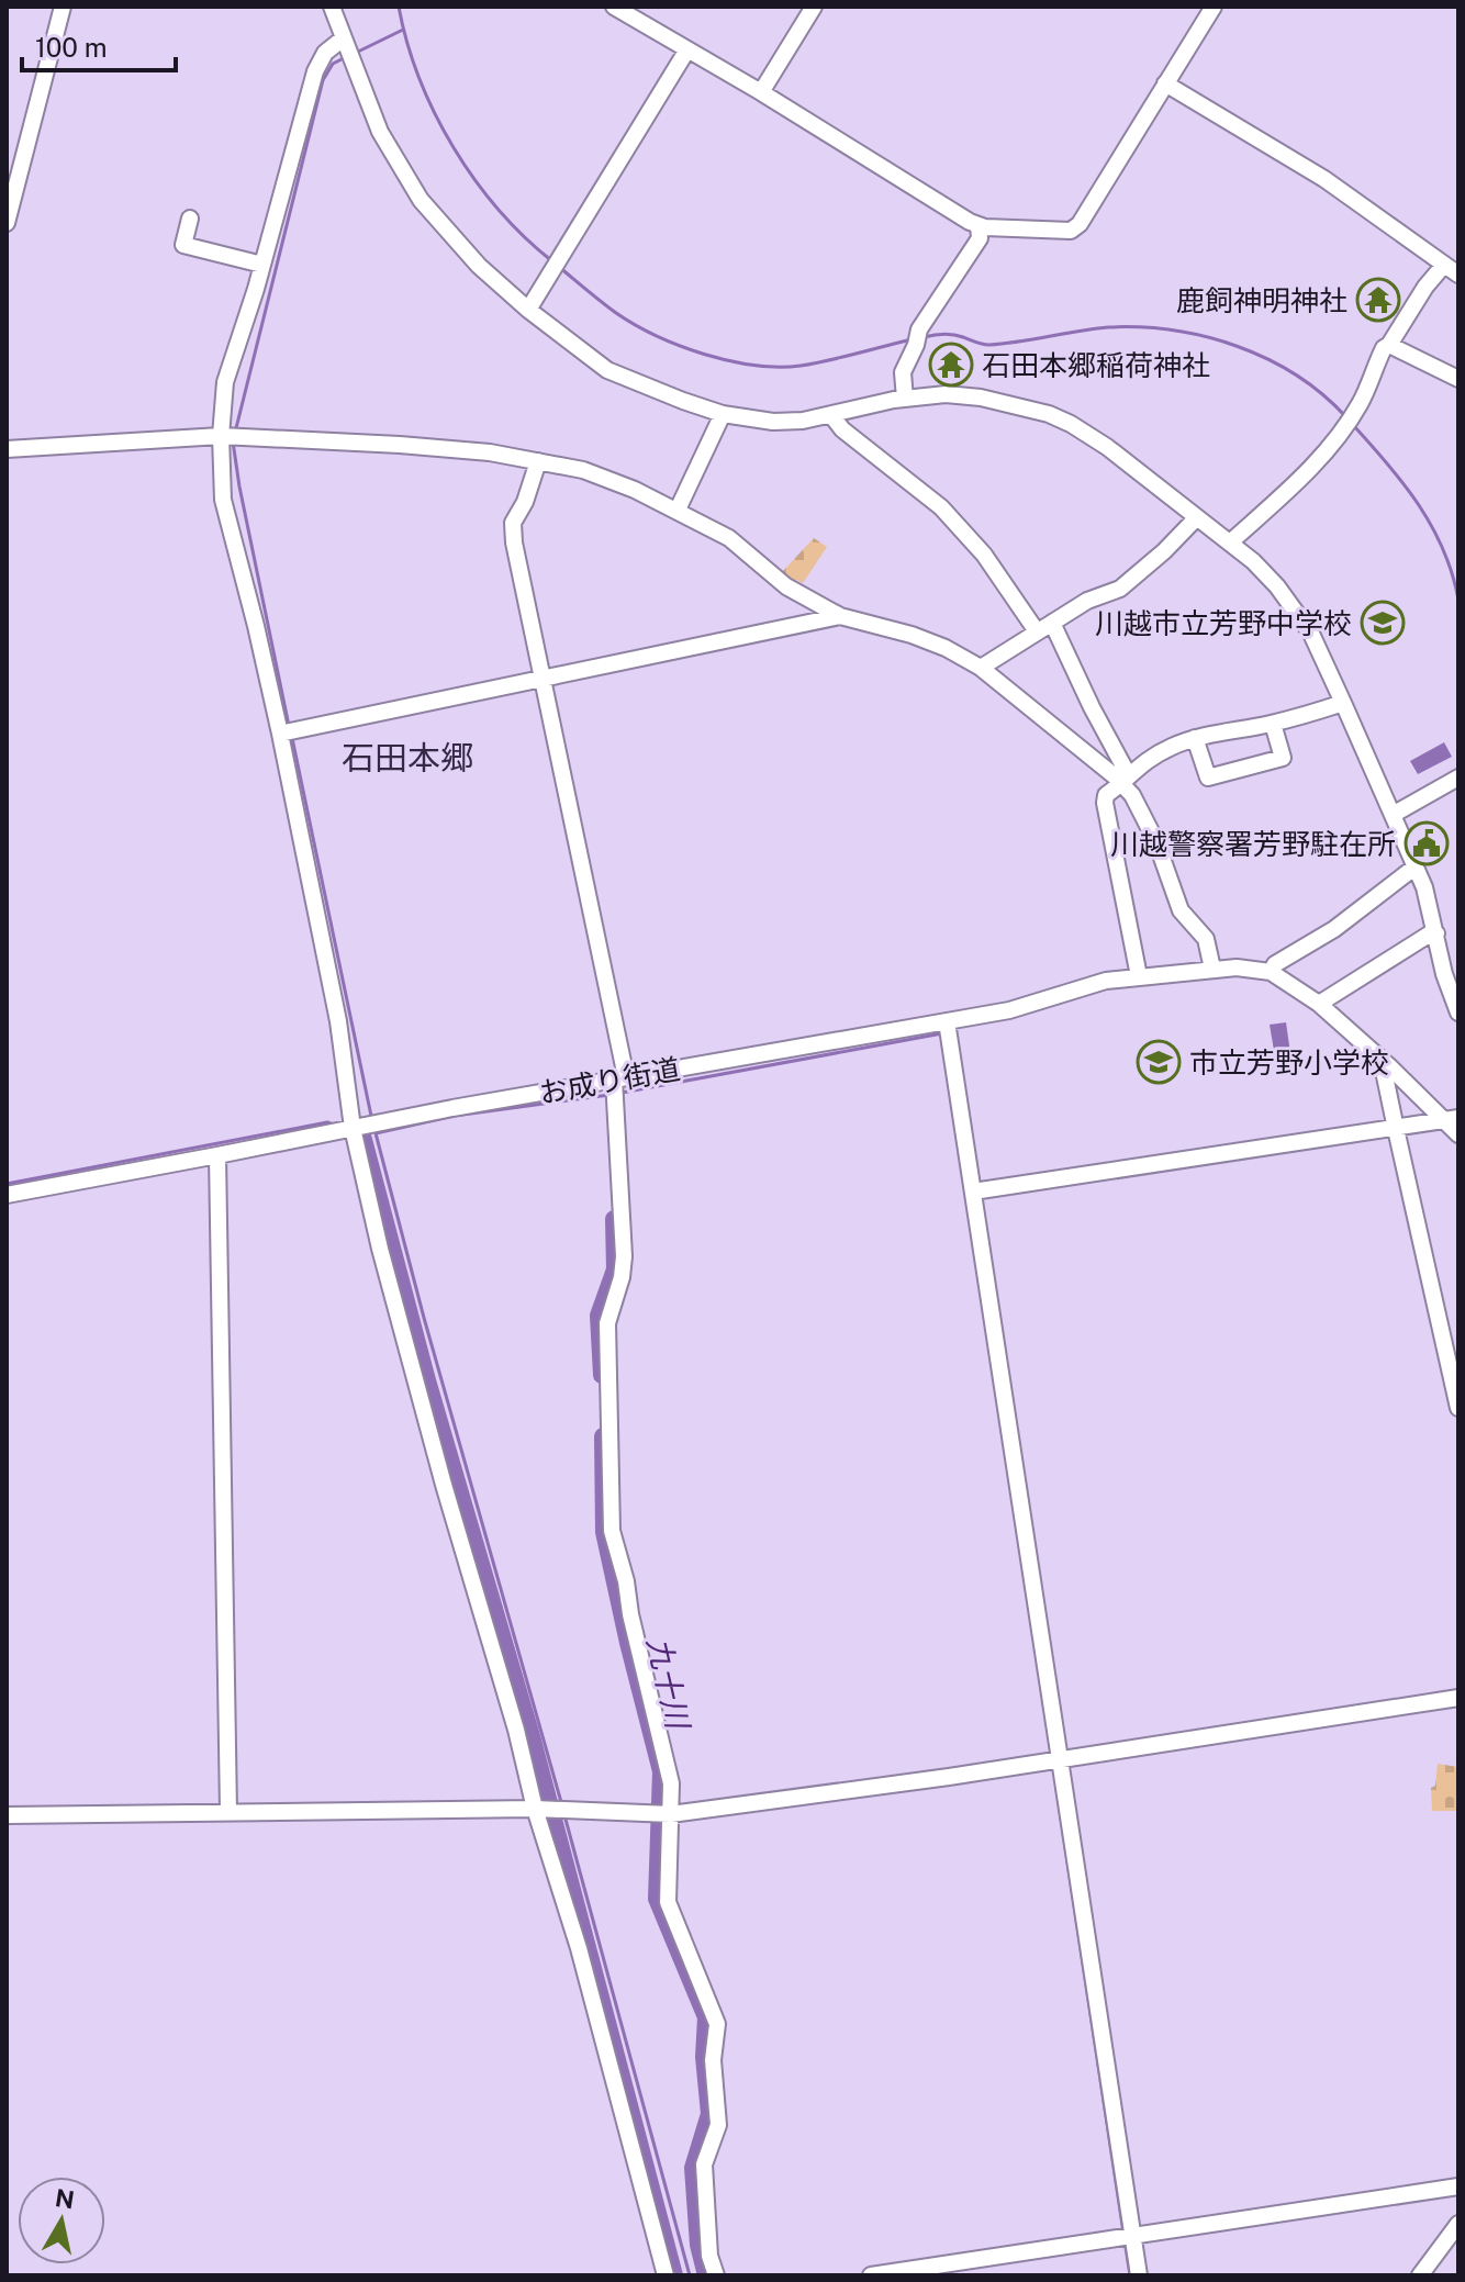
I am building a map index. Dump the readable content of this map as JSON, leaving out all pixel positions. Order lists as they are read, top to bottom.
{
  "streets": {
    "street": ["お成り街道"]
  },
  "districts": ["石田本郷"],
  "water": ["九十川"],
  "places": {
    "temple": ["鹿飼神明神社", "石田本郷稲荷神社"],
    "school or university": ["川越市立芳野中学校", "市立芳野小学校"],
    "public building": ["川越警察署芳野駐在所"]
  },
  "scale_bar": "100 m",
  "north": "top"
}
